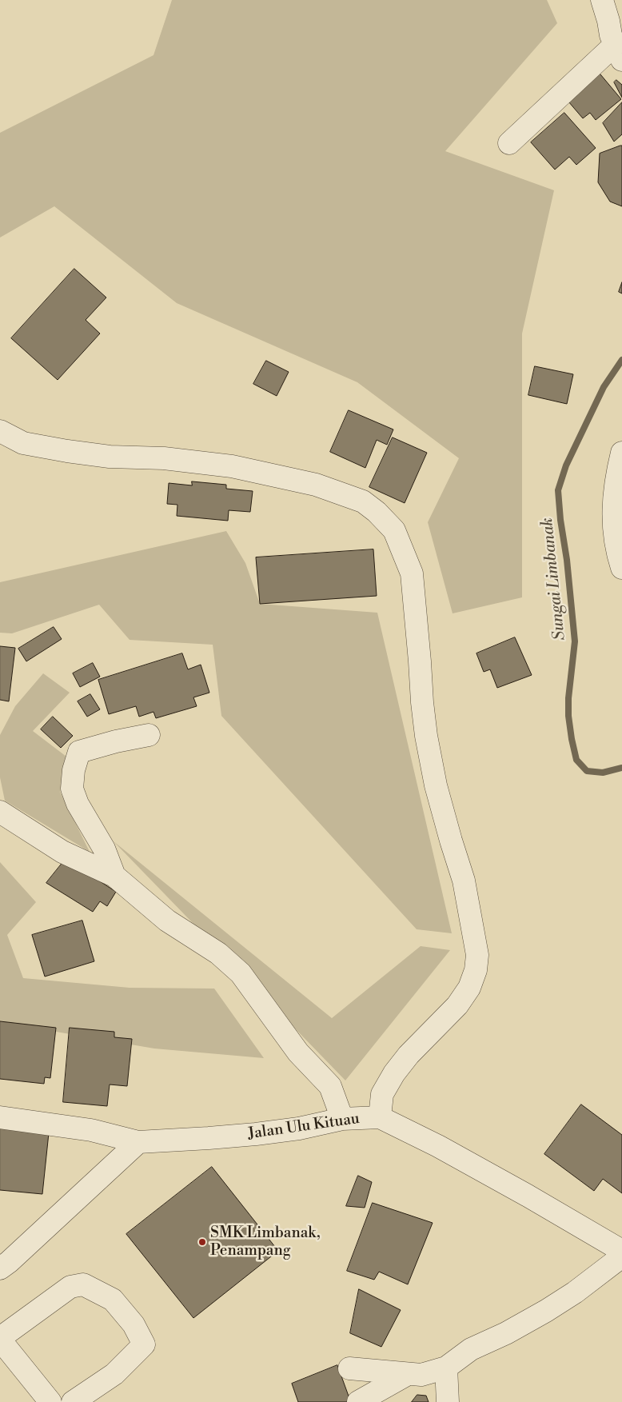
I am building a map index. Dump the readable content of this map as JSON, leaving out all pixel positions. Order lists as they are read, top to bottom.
{
  "streets": {
    "street": ["Jalan Ulu Kituau"]
  },
  "water": ["Sungai Limbanak"],
  "places": ["SMK Limbanak, Penampang"]
}
